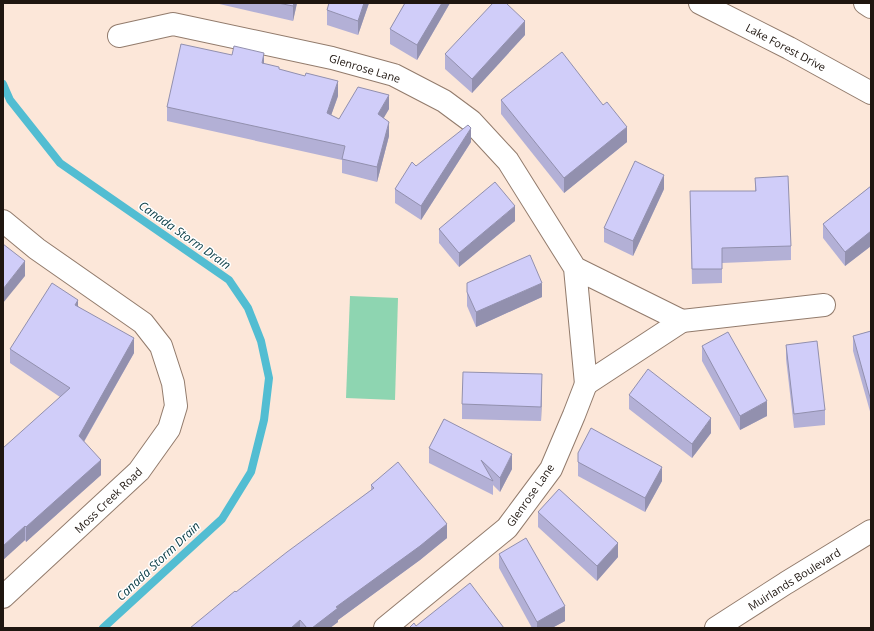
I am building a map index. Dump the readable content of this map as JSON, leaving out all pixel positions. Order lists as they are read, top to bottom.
{
  "streets": {
    "street": [
      "Lake Forest Drive",
      "Glenrose Lane",
      "Moss Creek Road",
      "Muirlands Boulevard"
    ]
  },
  "water": ["Canada Storm Drain"]
}
